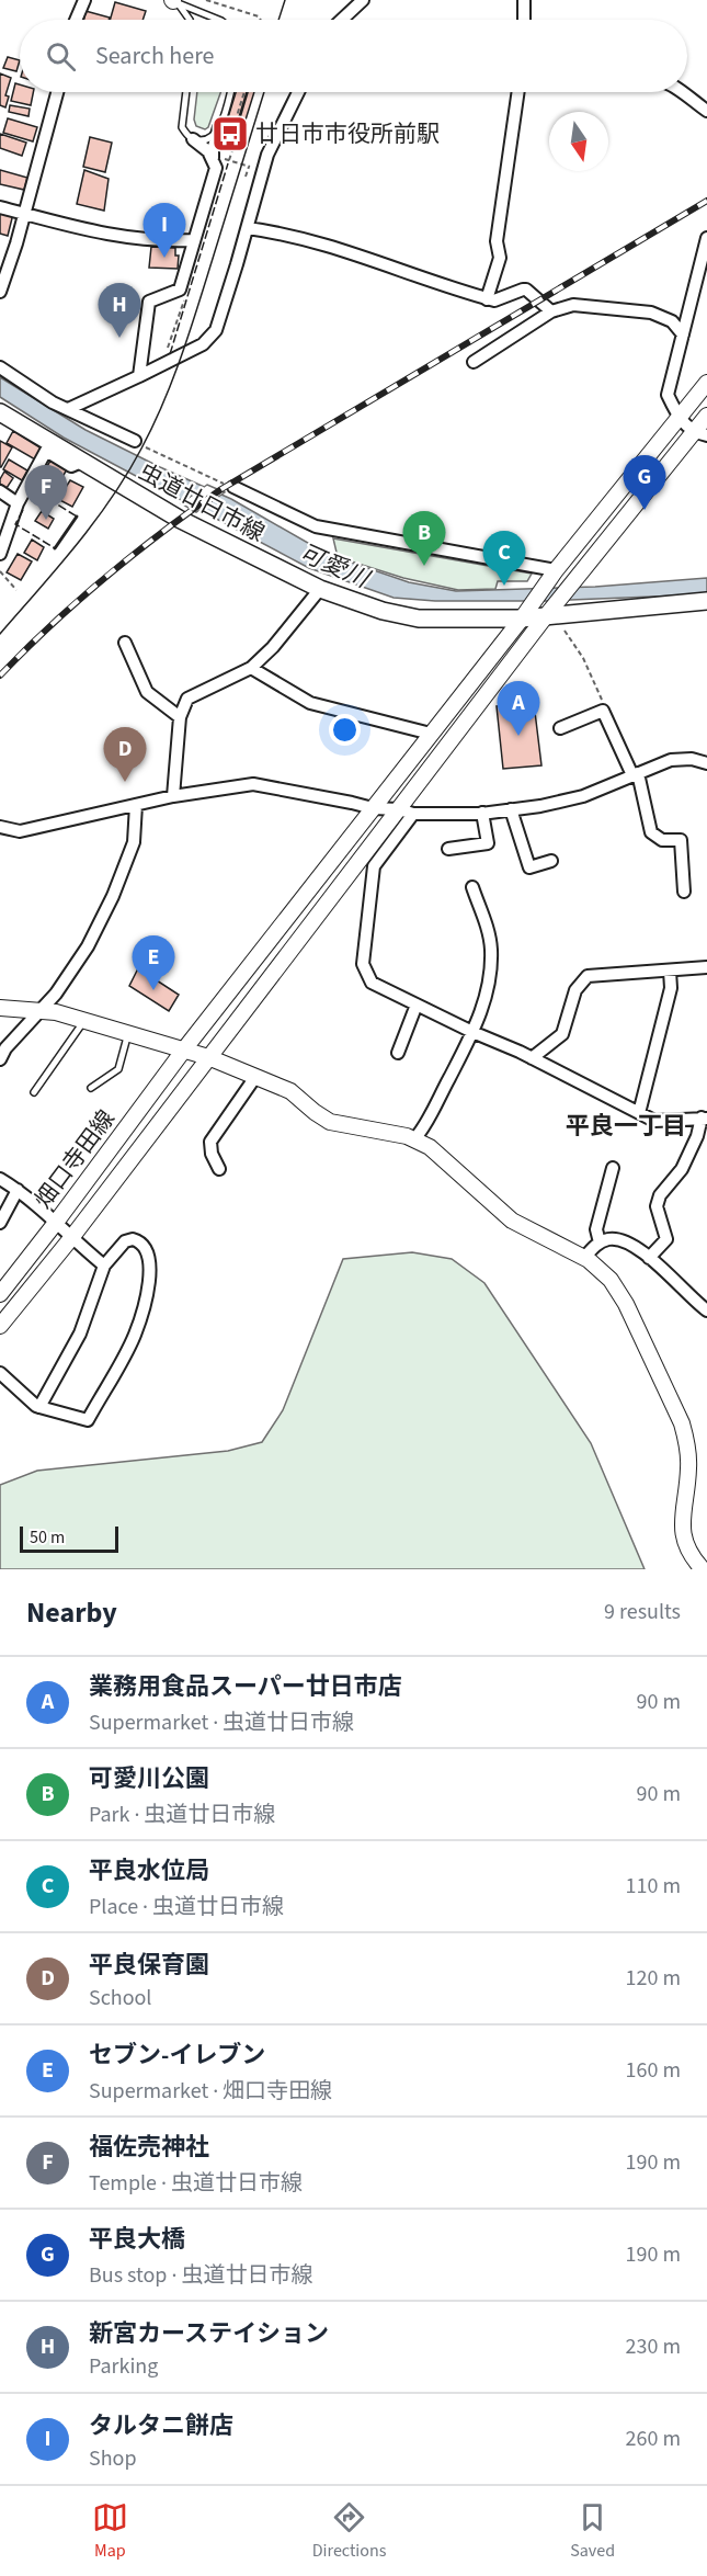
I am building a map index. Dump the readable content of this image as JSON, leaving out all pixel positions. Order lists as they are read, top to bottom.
{
  "streets": {
    "main road": ["虫道廿日市線"],
    "street": ["畑口寺田線"]
  },
  "crossings": [
    ["虫道廿日市線", "畑口寺田線"]
  ],
  "districts": ["平良一丁目"],
  "water": ["可愛川"],
  "places": {
    "bus stop": ["廿日市市役所前駅"]
  },
  "scale_bar": "50 m",
  "north": "bottom",
  "page": {
    "search": "Search here",
    "pins": [
      "I",
      "H",
      "G",
      "F",
      "B",
      "C",
      "A",
      "D",
      "E"
    ],
    "scale": "50 m",
    "heading": ["Nearby", "9 results"],
    "list": [
      {
        "mark": "A",
        "name": "業務用食品スーパー廿日市店",
        "note": "Supermarket · 虫道廿日市線",
        "value": "90 m"
      },
      {
        "mark": "B",
        "name": "可愛川公園",
        "note": "Park · 虫道廿日市線",
        "value": "90 m"
      },
      {
        "mark": "C",
        "name": "平良水位局",
        "note": "Place · 虫道廿日市線",
        "value": "110 m"
      },
      {
        "mark": "D",
        "name": "平良保育園",
        "note": "School",
        "value": "120 m"
      },
      {
        "mark": "E",
        "name": "セブン-イレブン",
        "note": "Supermarket · 畑口寺田線",
        "value": "160 m"
      },
      {
        "mark": "F",
        "name": "福佐売神社",
        "note": "Temple · 虫道廿日市線",
        "value": "190 m"
      },
      {
        "mark": "G",
        "name": "平良大橋",
        "note": "Bus stop · 虫道廿日市線",
        "value": "190 m"
      },
      {
        "mark": "H",
        "name": "新宮カーステイション",
        "note": "Parking",
        "value": "230 m"
      },
      {
        "mark": "I",
        "name": "タルタニ餅店",
        "note": "Shop",
        "value": "260 m"
      }
    ],
    "nav": ["Map", "Directions", "Saved"]
  }
}
